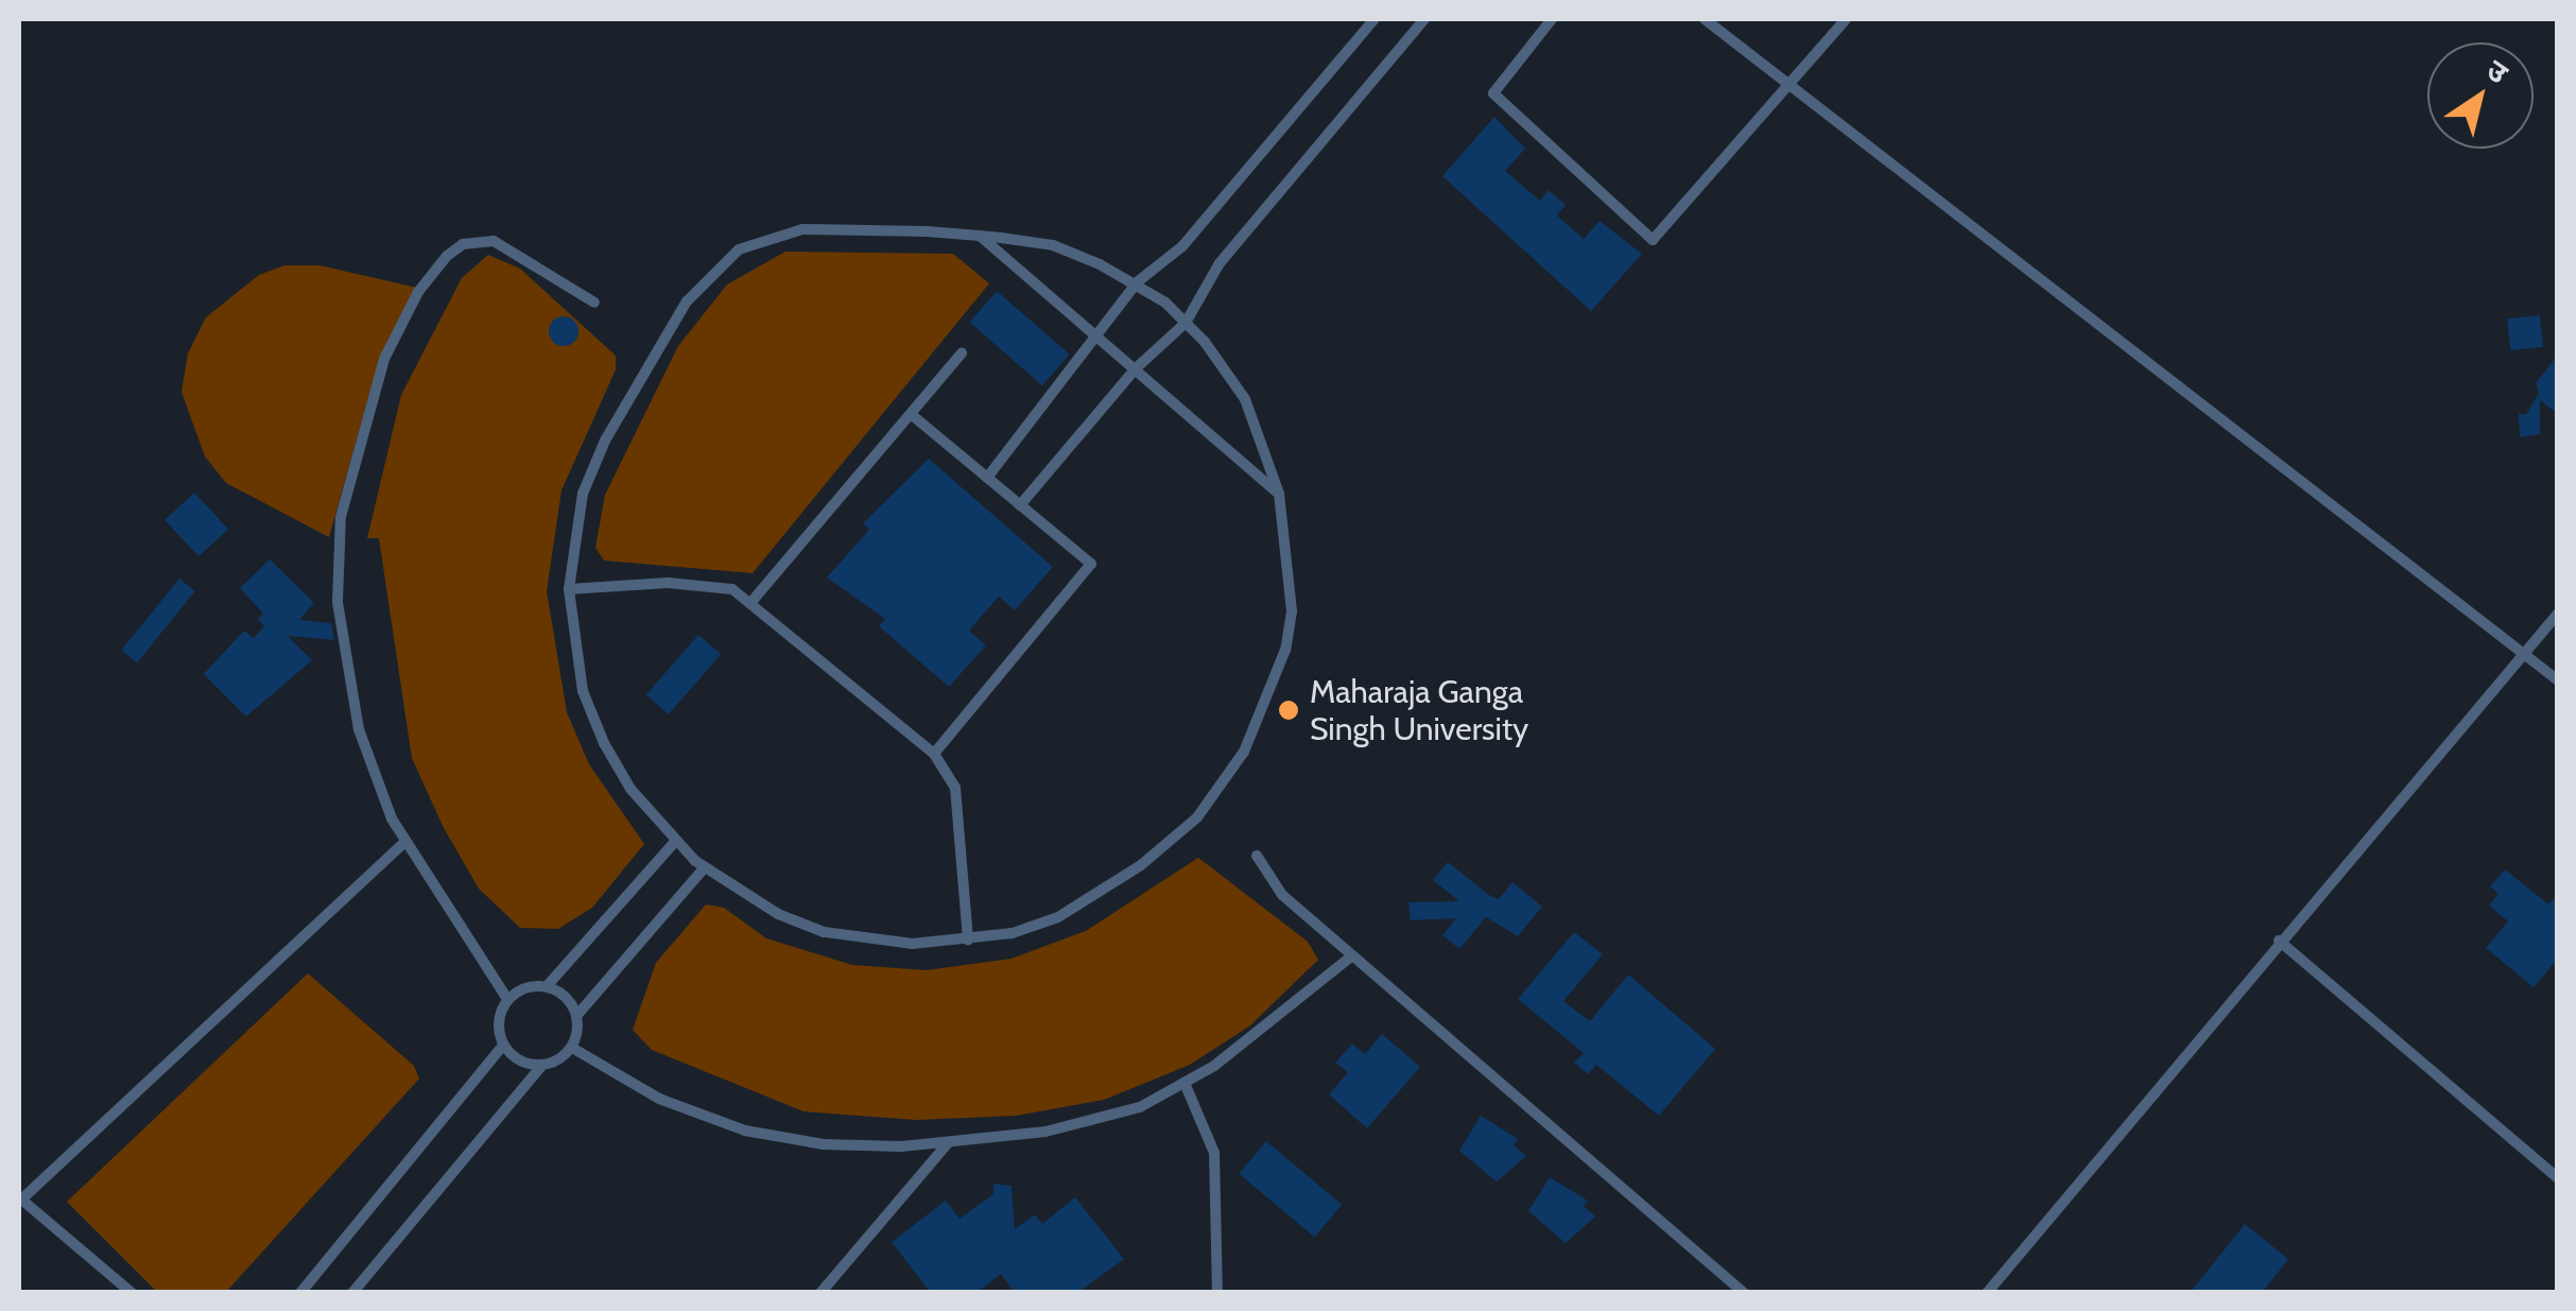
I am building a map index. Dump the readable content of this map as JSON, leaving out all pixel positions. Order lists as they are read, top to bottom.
{
  "places": ["Maharaja Ganga Singh University"],
  "north": "top right"
}
